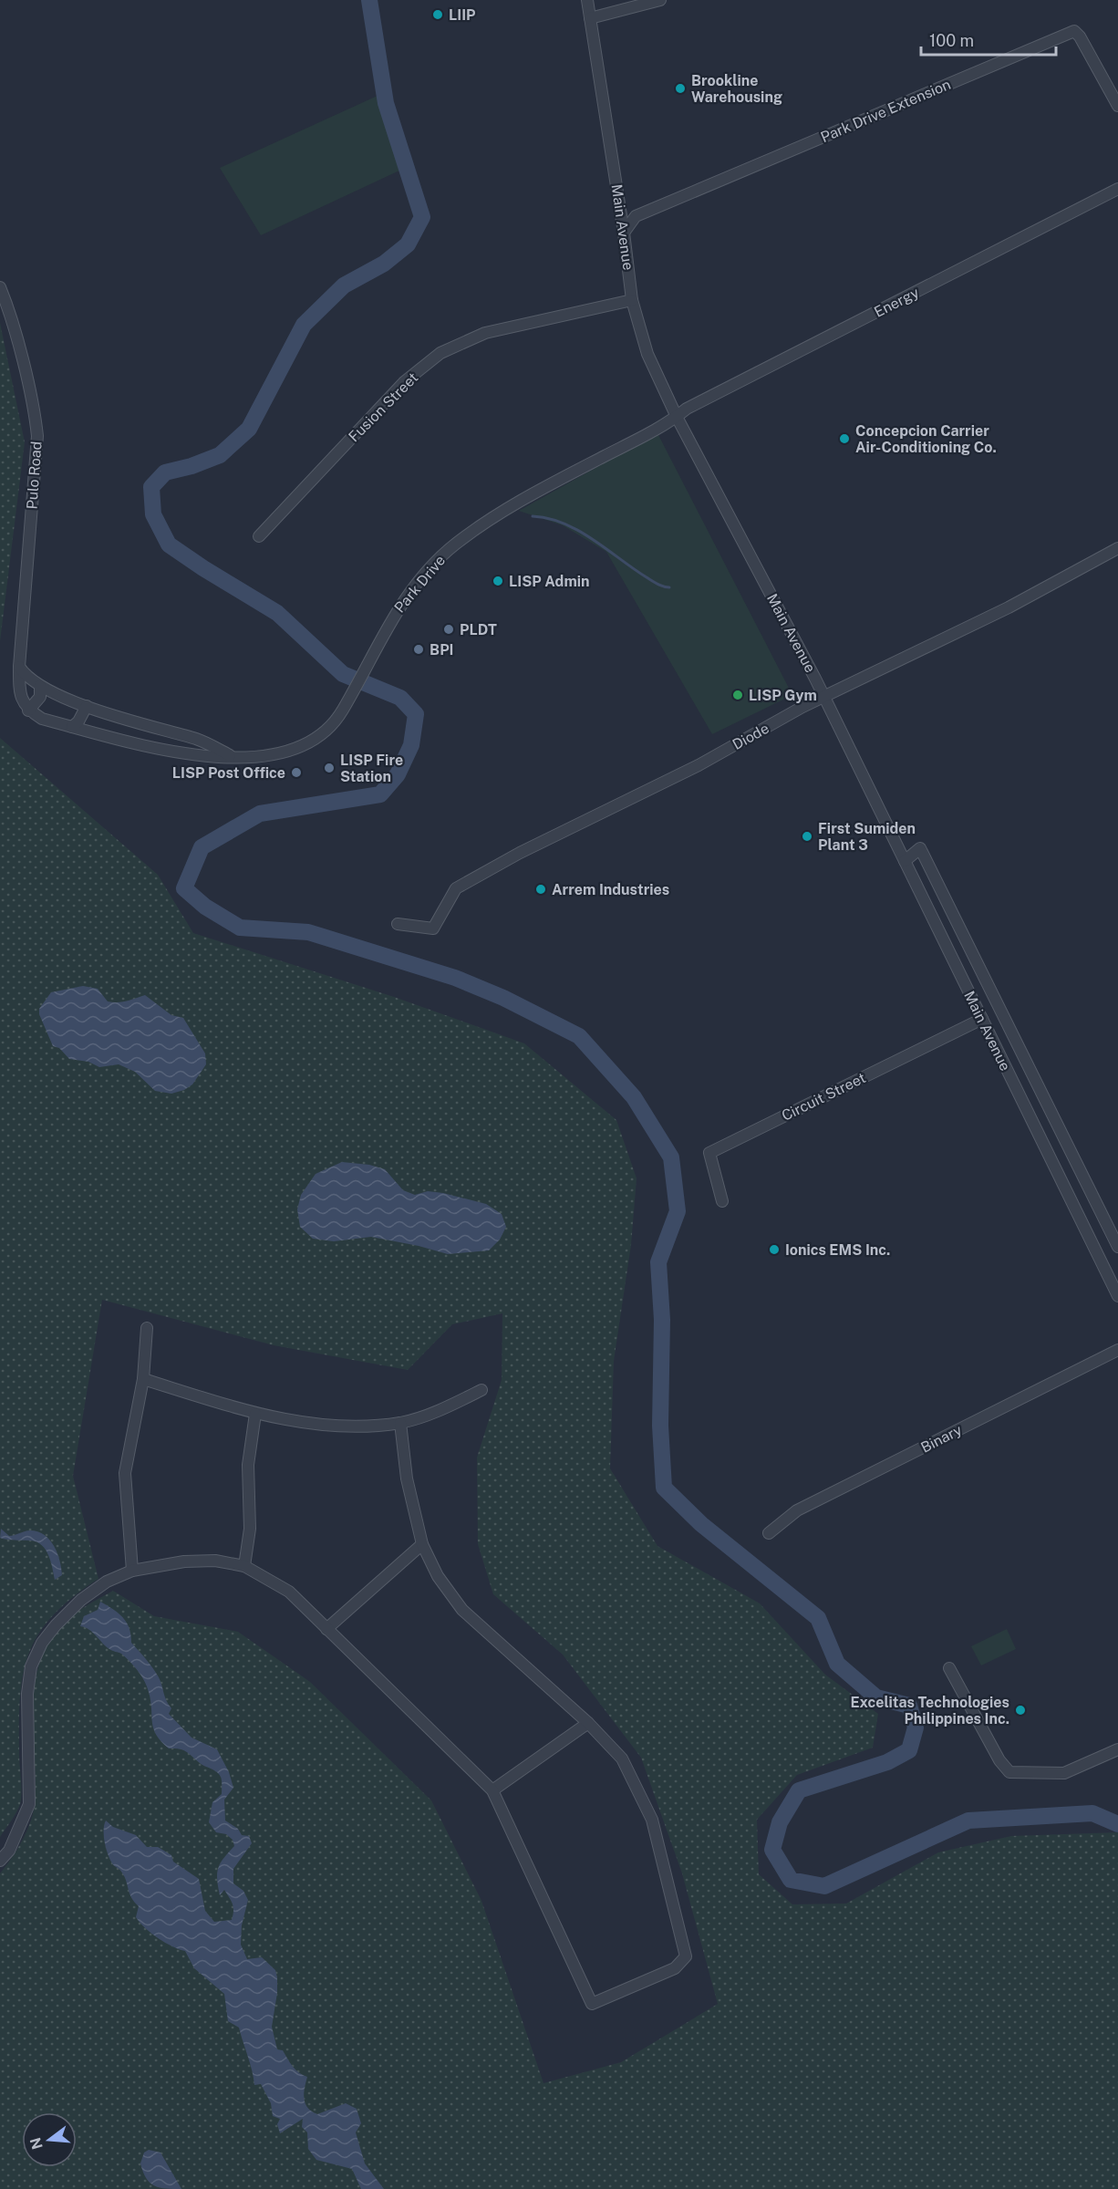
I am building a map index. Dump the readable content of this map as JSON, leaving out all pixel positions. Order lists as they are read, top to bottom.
{
  "streets": {
    "street": [
      "Park Drive Extension",
      "Main Avenue",
      "Energy",
      "Fusion Street",
      "Pulo Road",
      "Park Drive",
      "Diode",
      "Circuit Street",
      "Binary"
    ]
  },
  "crossings": [
    ["Park Drive Extension", "Main Avenue"],
    ["Main Avenue", "Energy"],
    ["Main Avenue", "Fusion Street"],
    ["Main Avenue", "Park Drive"],
    ["Main Avenue", "Diode"],
    ["Main Avenue", "Circuit Street"],
    ["Energy", "Park Drive"],
    ["Pulo Road", "Park Drive"]
  ],
  "places": [
    "LIIP",
    "Brookline Warehousing",
    "Concepcion Carrier Air-Conditioning Co.",
    "LISP Admin",
    "PLDT",
    "BPI",
    "LISP Gym",
    "LISP Fire Station",
    "LISP Post Office",
    "First Sumiden Plant 3",
    "Arrem Industries",
    "Ionics EMS Inc.",
    "Excelitas Technologies Philippines Inc."
  ],
  "scale_bar": "100 m",
  "north": "left"
}
